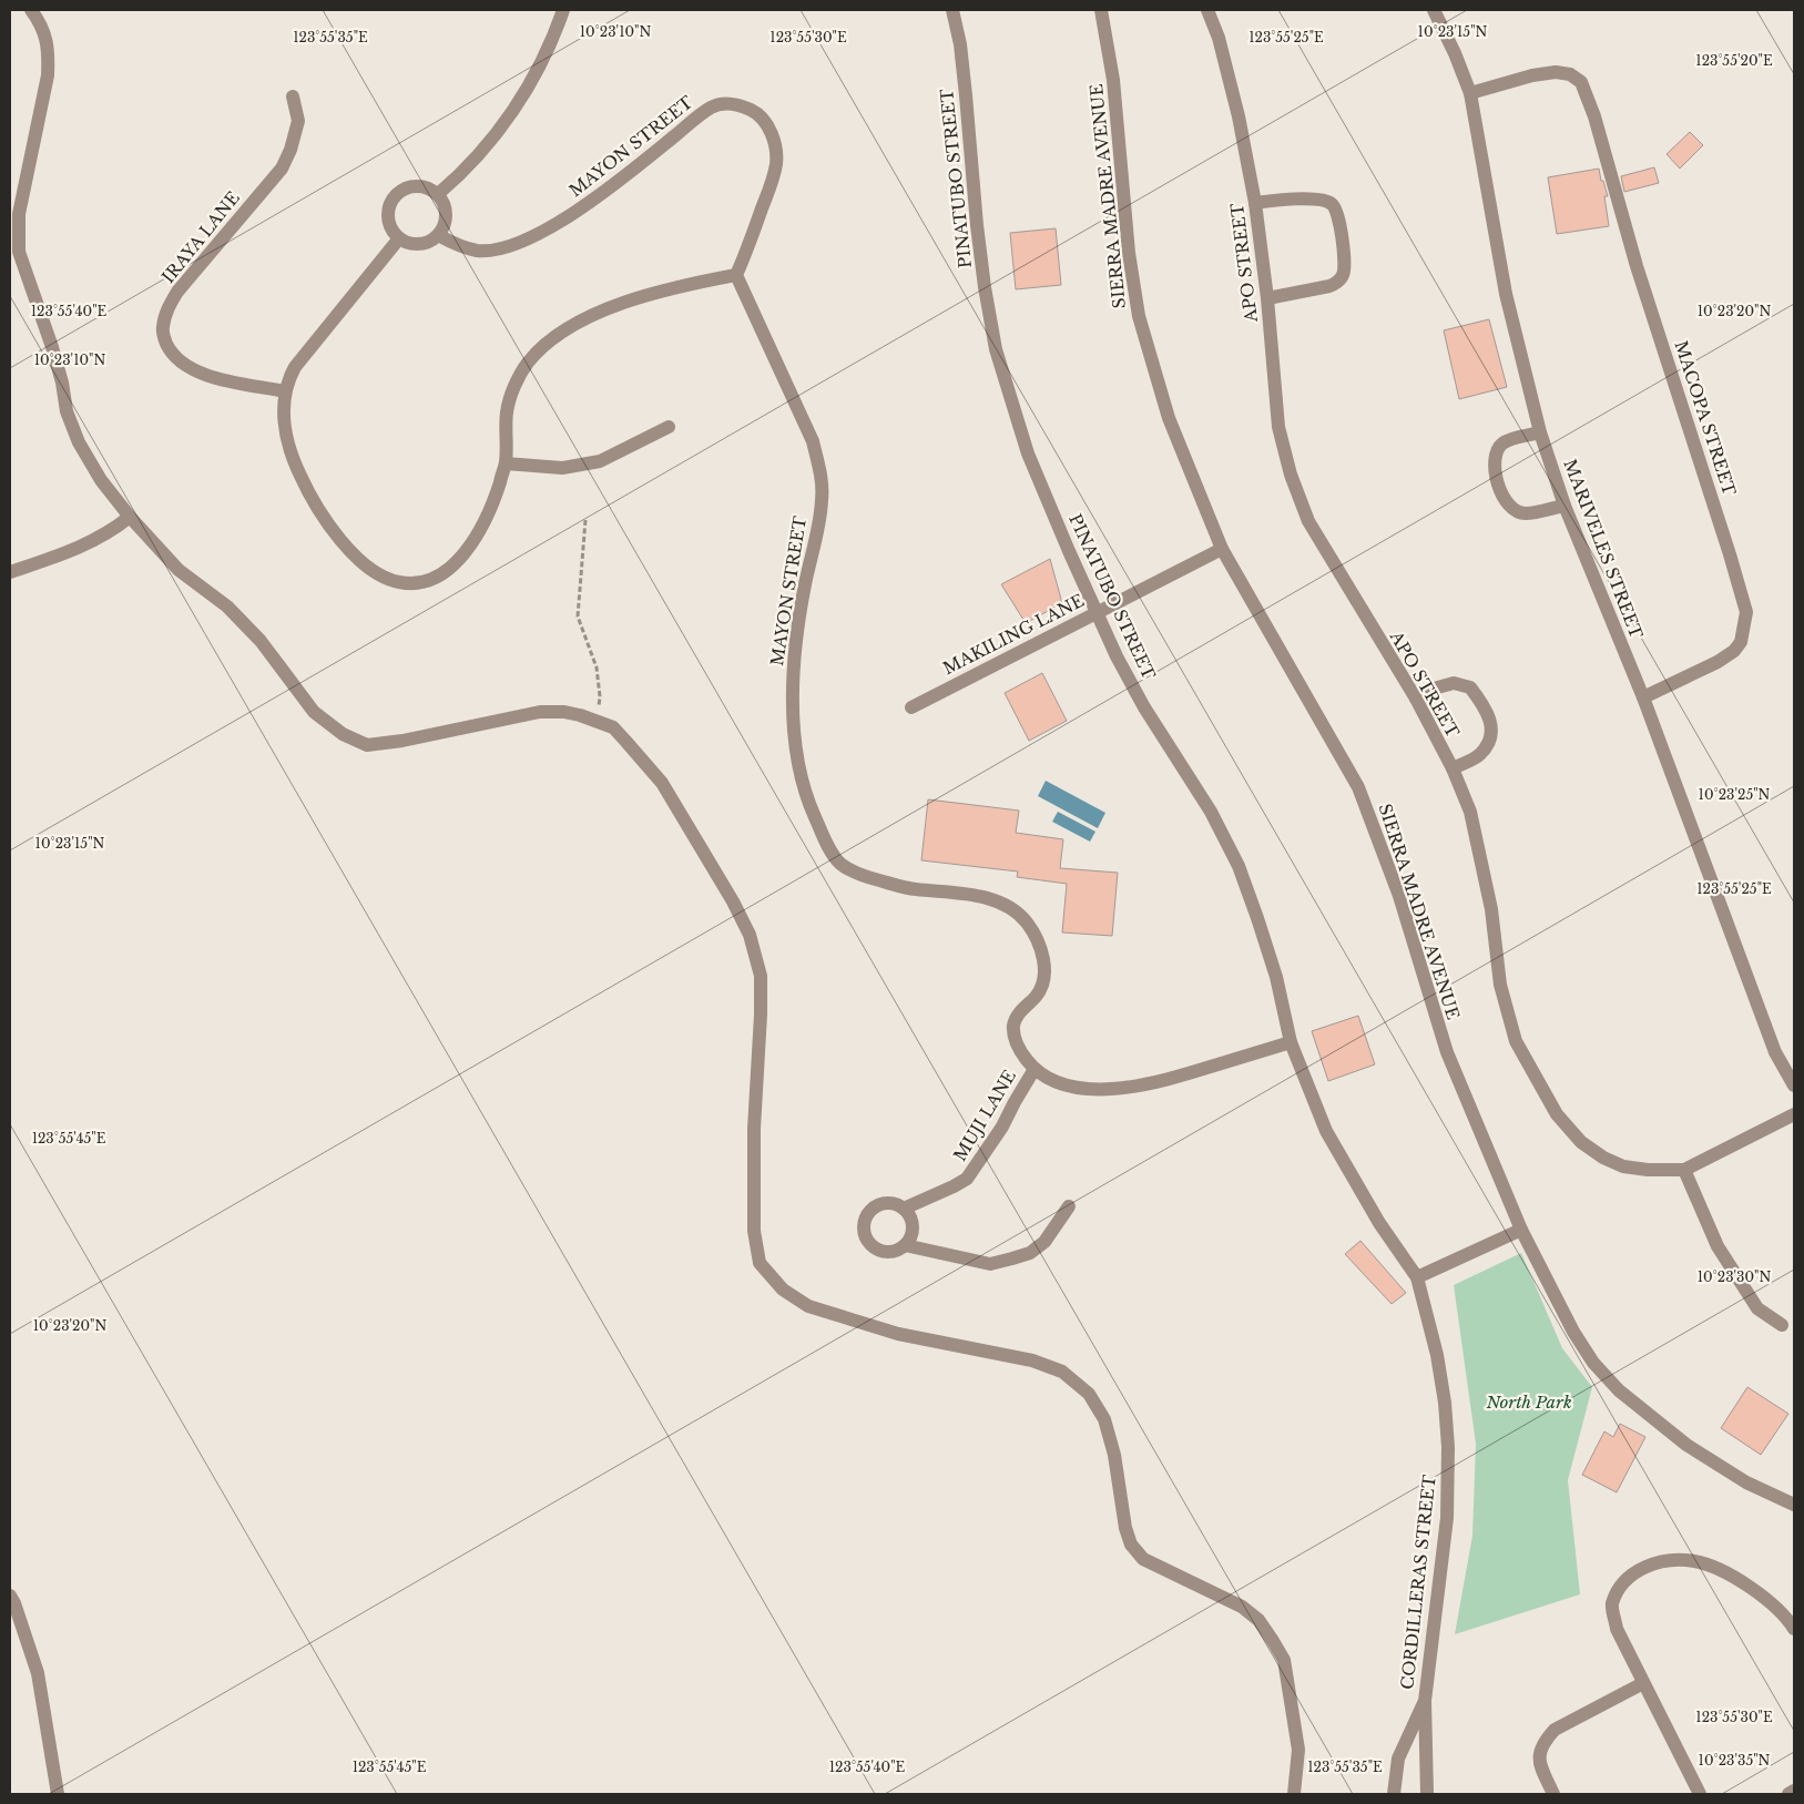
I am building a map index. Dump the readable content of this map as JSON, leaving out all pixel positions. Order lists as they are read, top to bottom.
{
  "streets": {
    "street": [
      "MAYON STREET",
      "PINATUBO STREET",
      "SIERRA MADRE AVENUE",
      "IRAYA LANE",
      "APO STREET",
      "MACOPA STREET",
      "MARIVELES STREET",
      "MAKILING LANE",
      "MUJI LANE",
      "CORDILLERAS STREET"
    ]
  },
  "crossings": [
    ["MAYON STREET", "MUJI LANE"],
    ["PINATUBO STREET", "MAKILING LANE"],
    ["PINATUBO STREET", "CORDILLERAS STREET"],
    ["SIERRA MADRE AVENUE", "MAKILING LANE"],
    ["MACOPA STREET", "MARIVELES STREET"]
  ],
  "parks": ["North Park"],
  "coordinates": [
    "10°23'10\"N",
    "10°23'15\"N",
    "123°55'35\"E",
    "123°55'30\"E",
    "123°55'25\"E",
    "123°55'20\"E",
    "123°55'40\"E",
    "10°23'20\"N",
    "10°23'25\"N",
    "123°55'45\"E",
    "10°23'30\"N",
    "10°23'35\"N"
  ]
}
